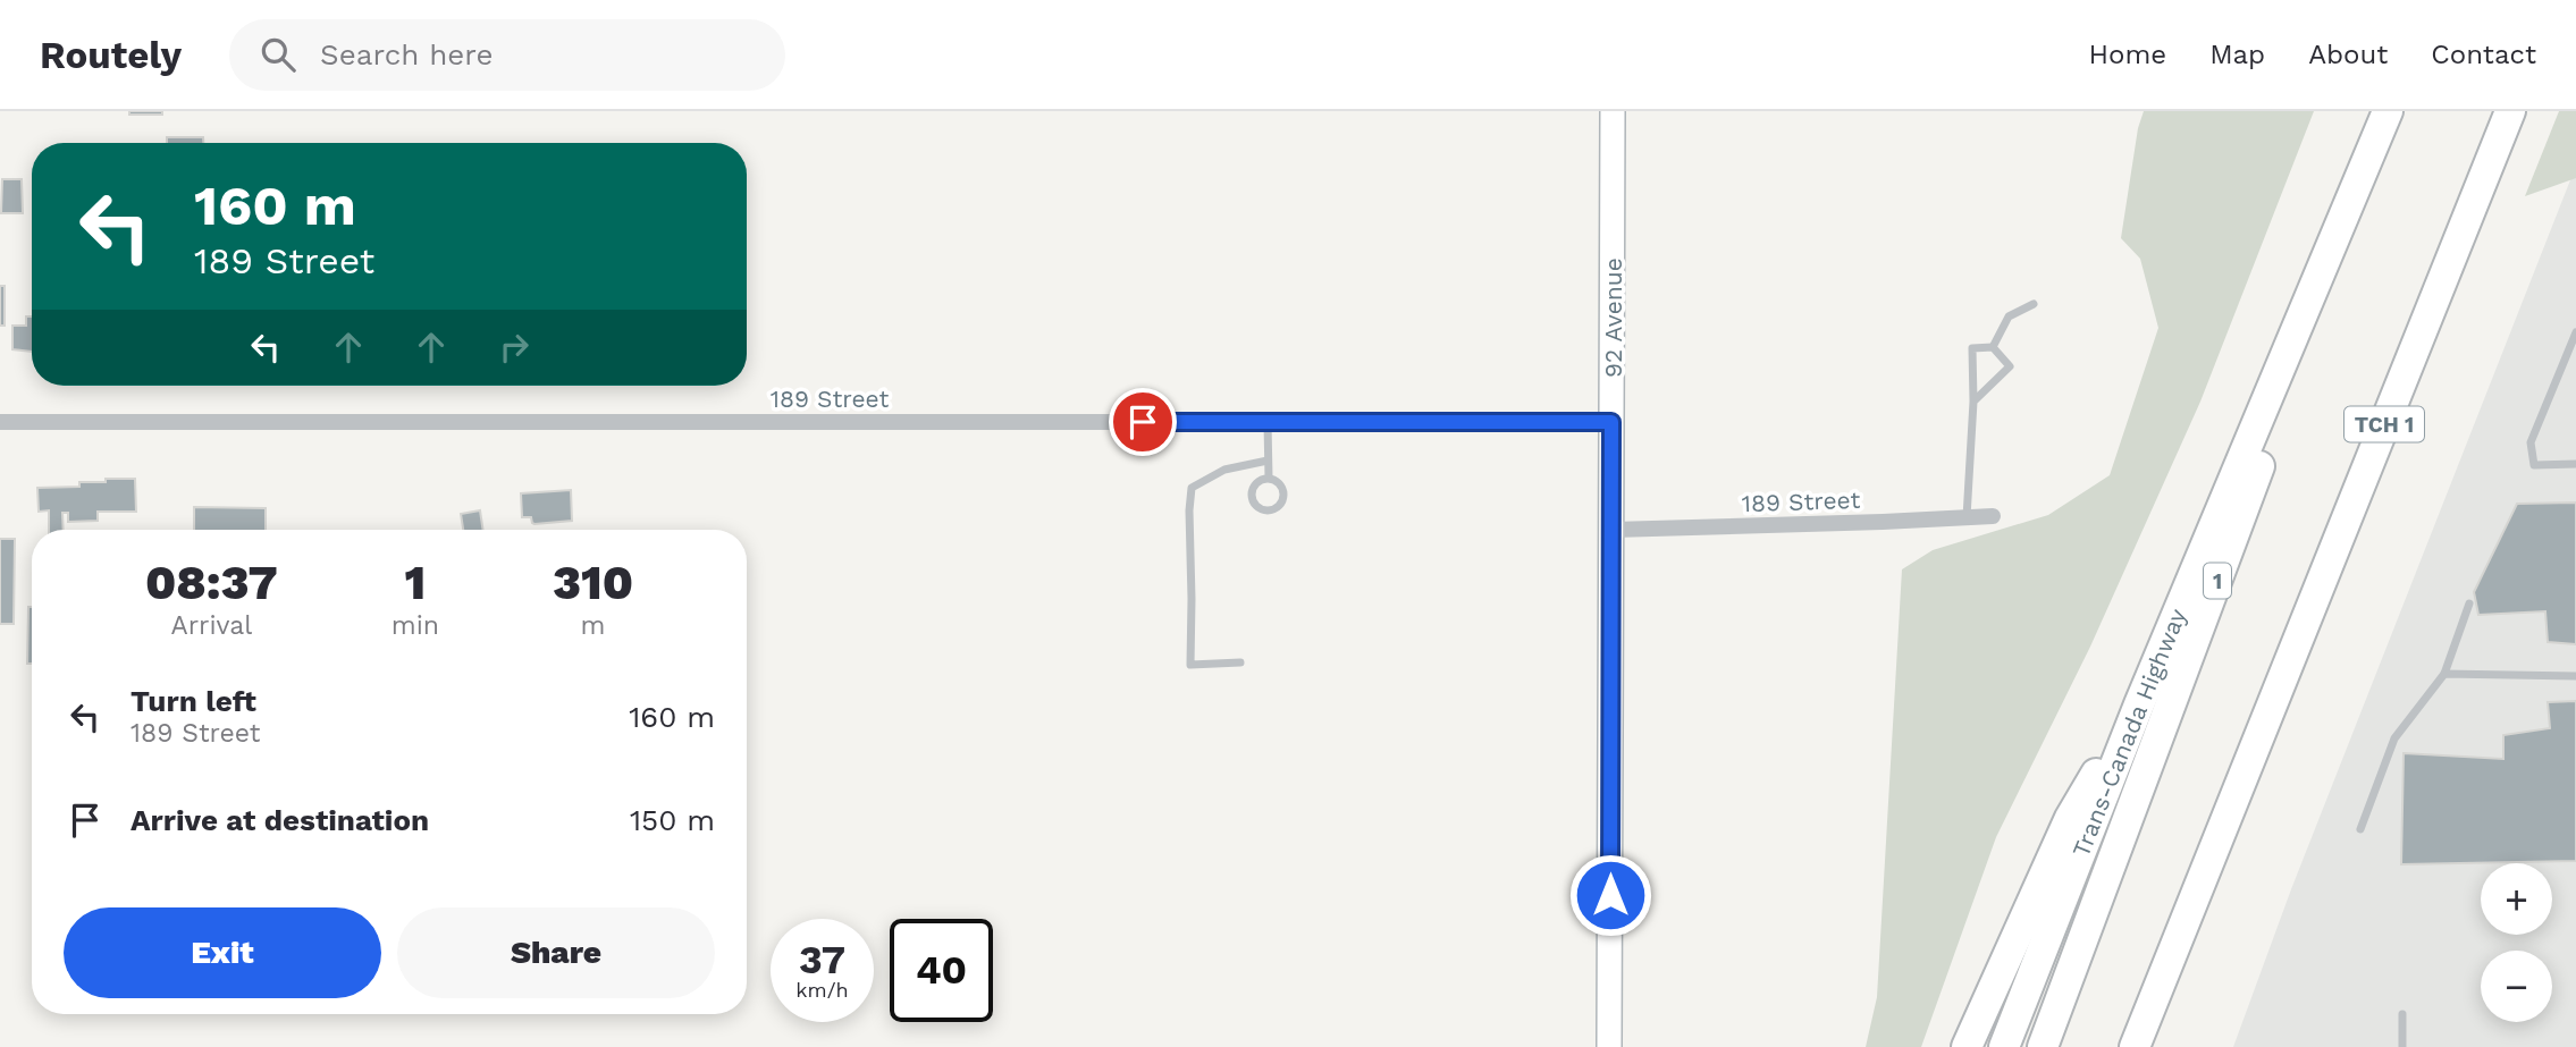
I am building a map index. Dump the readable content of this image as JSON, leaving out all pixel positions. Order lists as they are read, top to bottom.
{
  "streets": {
    "highway": ["TCH 1", "1", "Trans-Canada Highway"],
    "street": ["92 Avenue", "189 Street"]
  },
  "crossings": [
    ["92 Avenue", "189 Street"]
  ],
  "page": {
    "header": "Routely",
    "search": "Search here",
    "nav": [
      "Home",
      "Map",
      "About",
      "Contact"
    ],
    "turn": ["160 m", "189 Street"],
    "eta": [
      "08:37",
      "Arrival",
      "1",
      "min",
      "310",
      "m"
    ],
    "list": [
      {
        "name": "Turn left",
        "note": "189 Street",
        "value": "160 m"
      },
      {
        "name": "Arrive at destination",
        "value": "150 m"
      }
    ],
    "map_buttons": ["+", "−"],
    "buttons": ["Exit", "Share"],
    "speed": "37 km/h",
    "limit": "40"
  }
}
